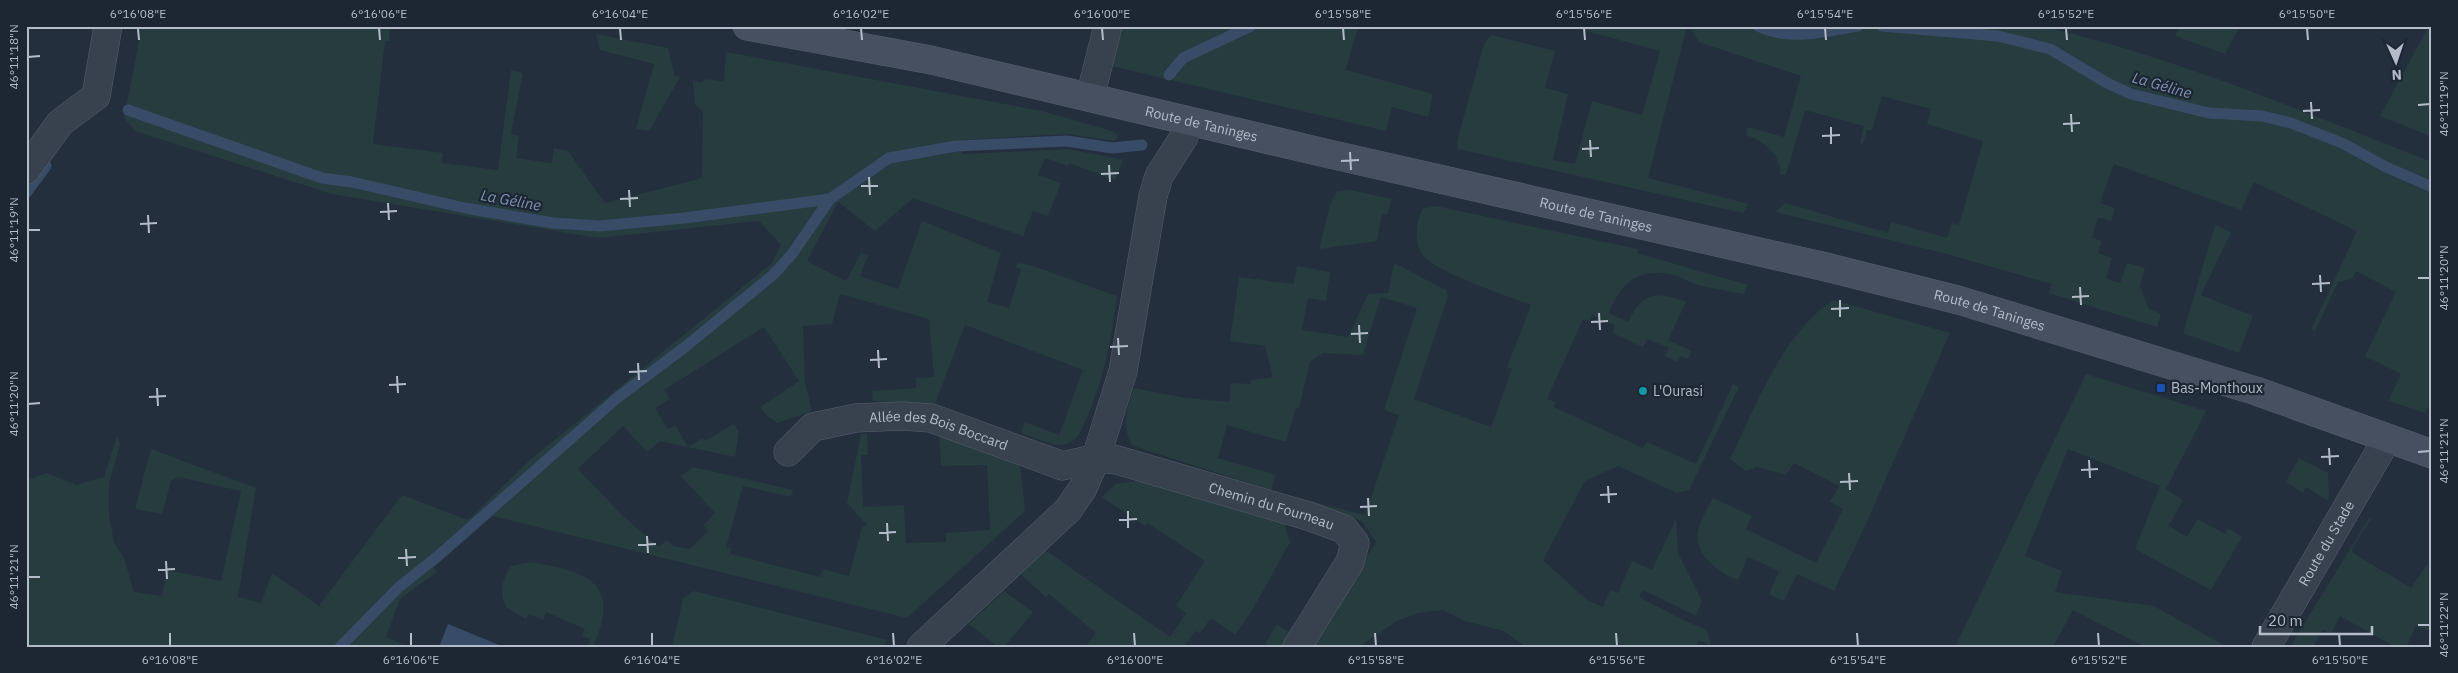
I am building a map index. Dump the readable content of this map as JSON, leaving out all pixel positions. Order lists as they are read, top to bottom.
{
  "streets": {
    "main road": ["Route de Taninges"],
    "street": ["Allée des Bois Boccard", "Chemin du Fourneau", "Route du Stade"]
  },
  "crossings": [
    ["Route de Taninges", "Route du Stade"],
    ["Allée des Bois Boccard", "Chemin du Fourneau"]
  ],
  "water": ["La Géline"],
  "places": {
    "transit": ["Bas-Monthoux"],
    "other": ["L'Ourasi"]
  },
  "scale_bar": "20 m",
  "north": "bottom",
  "coordinates": [
    "6°16'08\"E",
    "6°16'06\"E",
    "6°16'04\"E",
    "6°16'02\"E",
    "6°16'00\"E",
    "6°15'58\"E",
    "6°15'56\"E",
    "6°15'54\"E",
    "6°15'52\"E",
    "6°15'50\"E",
    "46°11'18\"N",
    "46°11'19\"N",
    "46°11'20\"N",
    "46°11'21\"N",
    "46°11'22\"N"
  ]
}
